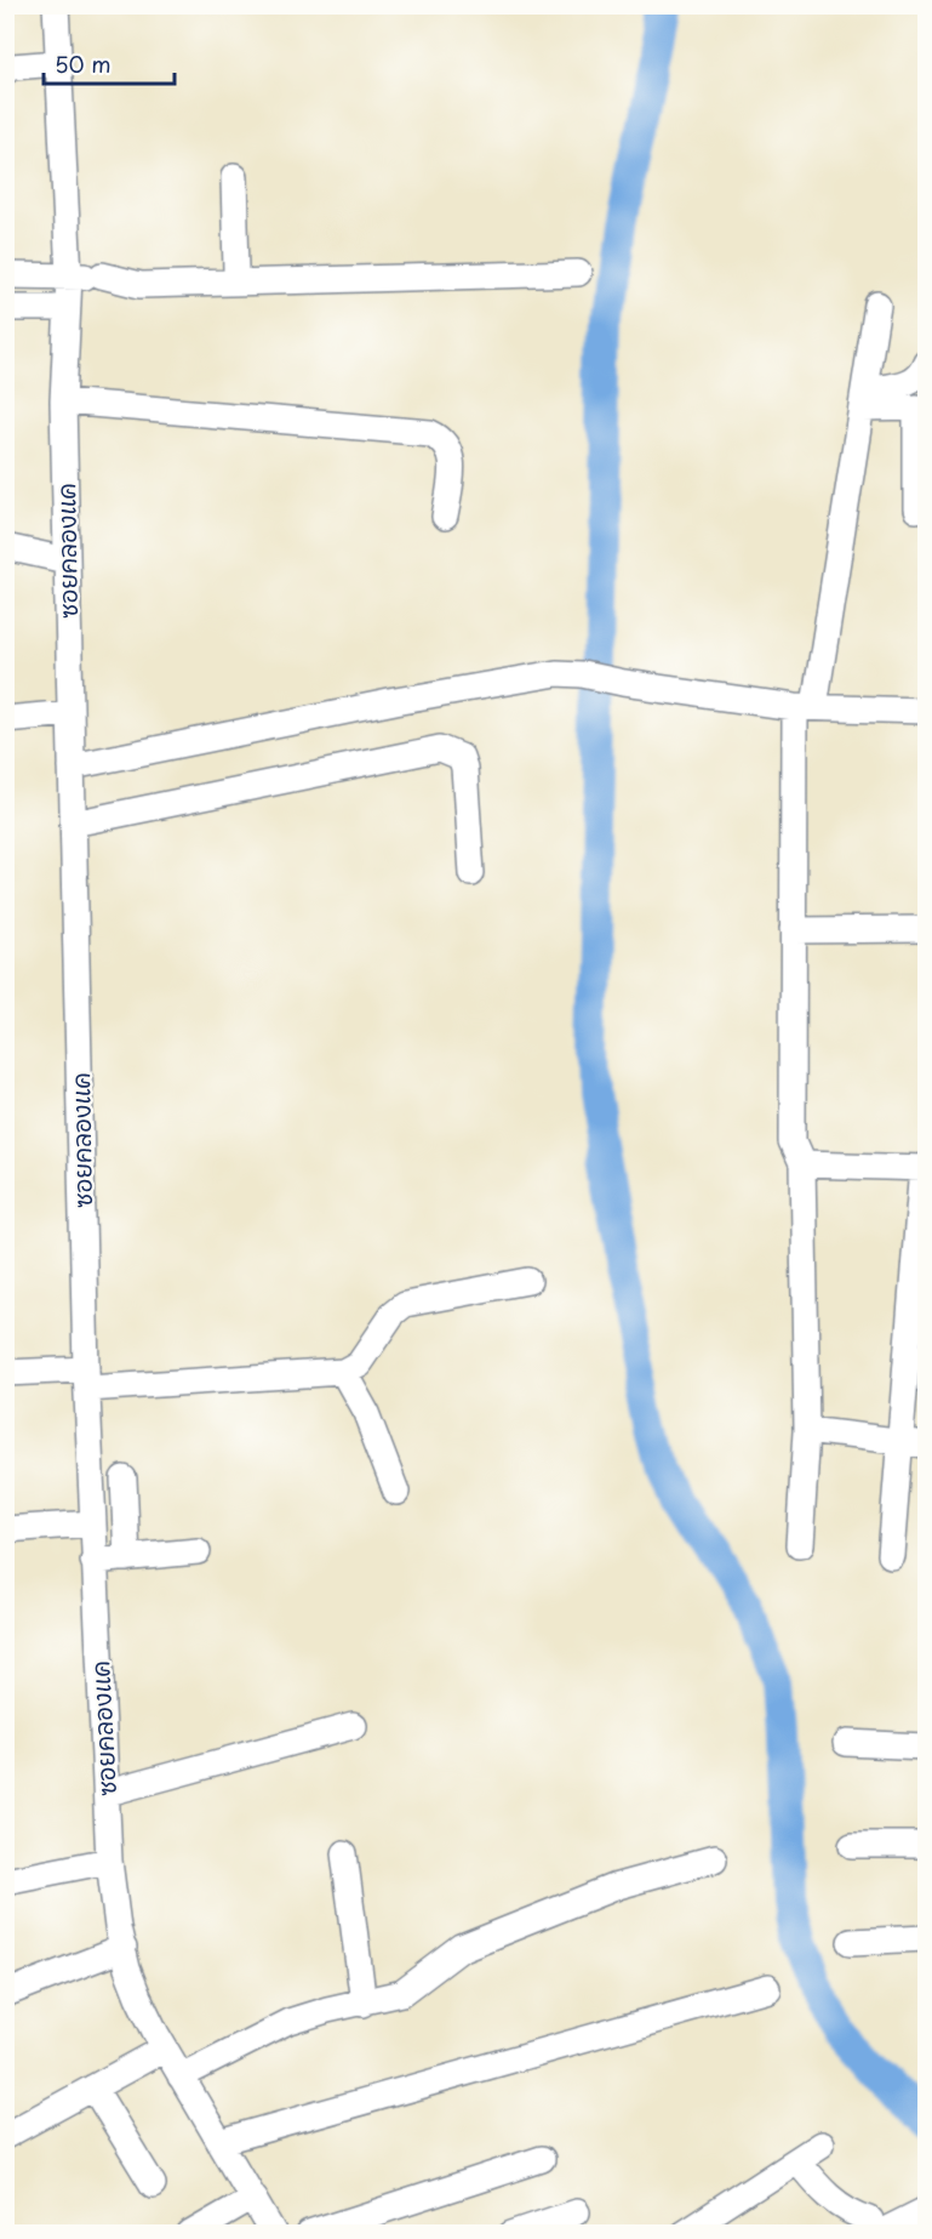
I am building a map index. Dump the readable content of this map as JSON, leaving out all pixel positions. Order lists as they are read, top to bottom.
{
  "streets": {
    "street": ["ซอยคลองแค"]
  },
  "scale_bar": "50 m"
}
